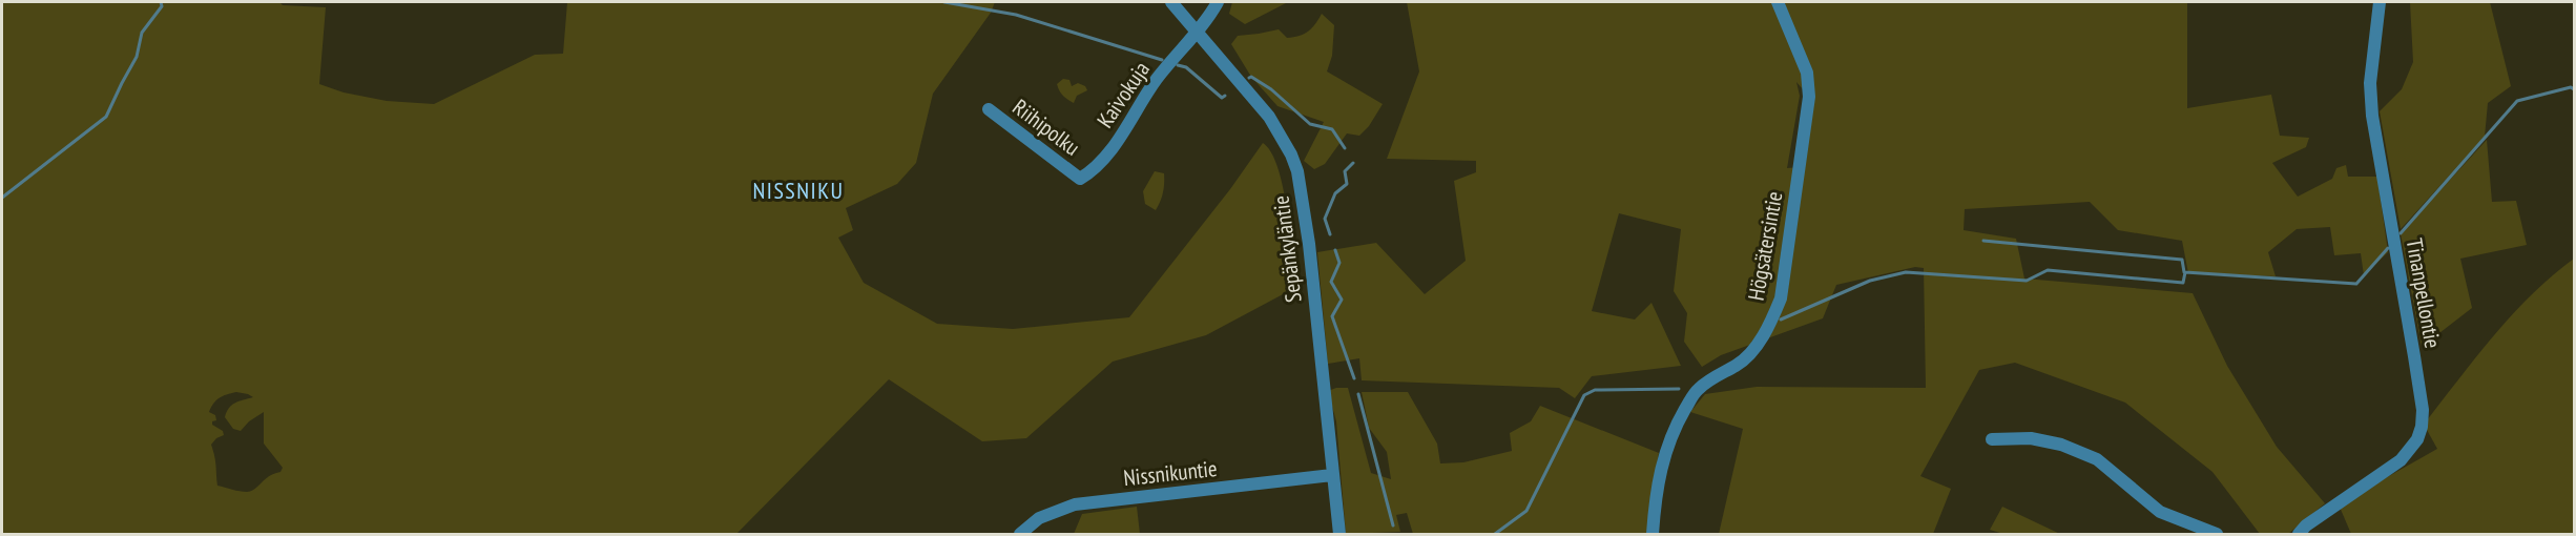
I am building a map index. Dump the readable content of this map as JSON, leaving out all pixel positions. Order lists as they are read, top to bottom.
{
  "streets": {
    "street": [
      "Kaivokuja",
      "Riihipolku",
      "Högsätersintie",
      "Sepänkyläntie",
      "Tinanpellontie",
      "Nissnikuntie"
    ]
  },
  "crossings": [
    ["Kaivokuja", "Riihipolku"],
    ["Kaivokuja", "Sepänkyläntie"],
    ["Sepänkyläntie", "Nissnikuntie"]
  ],
  "districts": ["NISSNIKU"]
}
